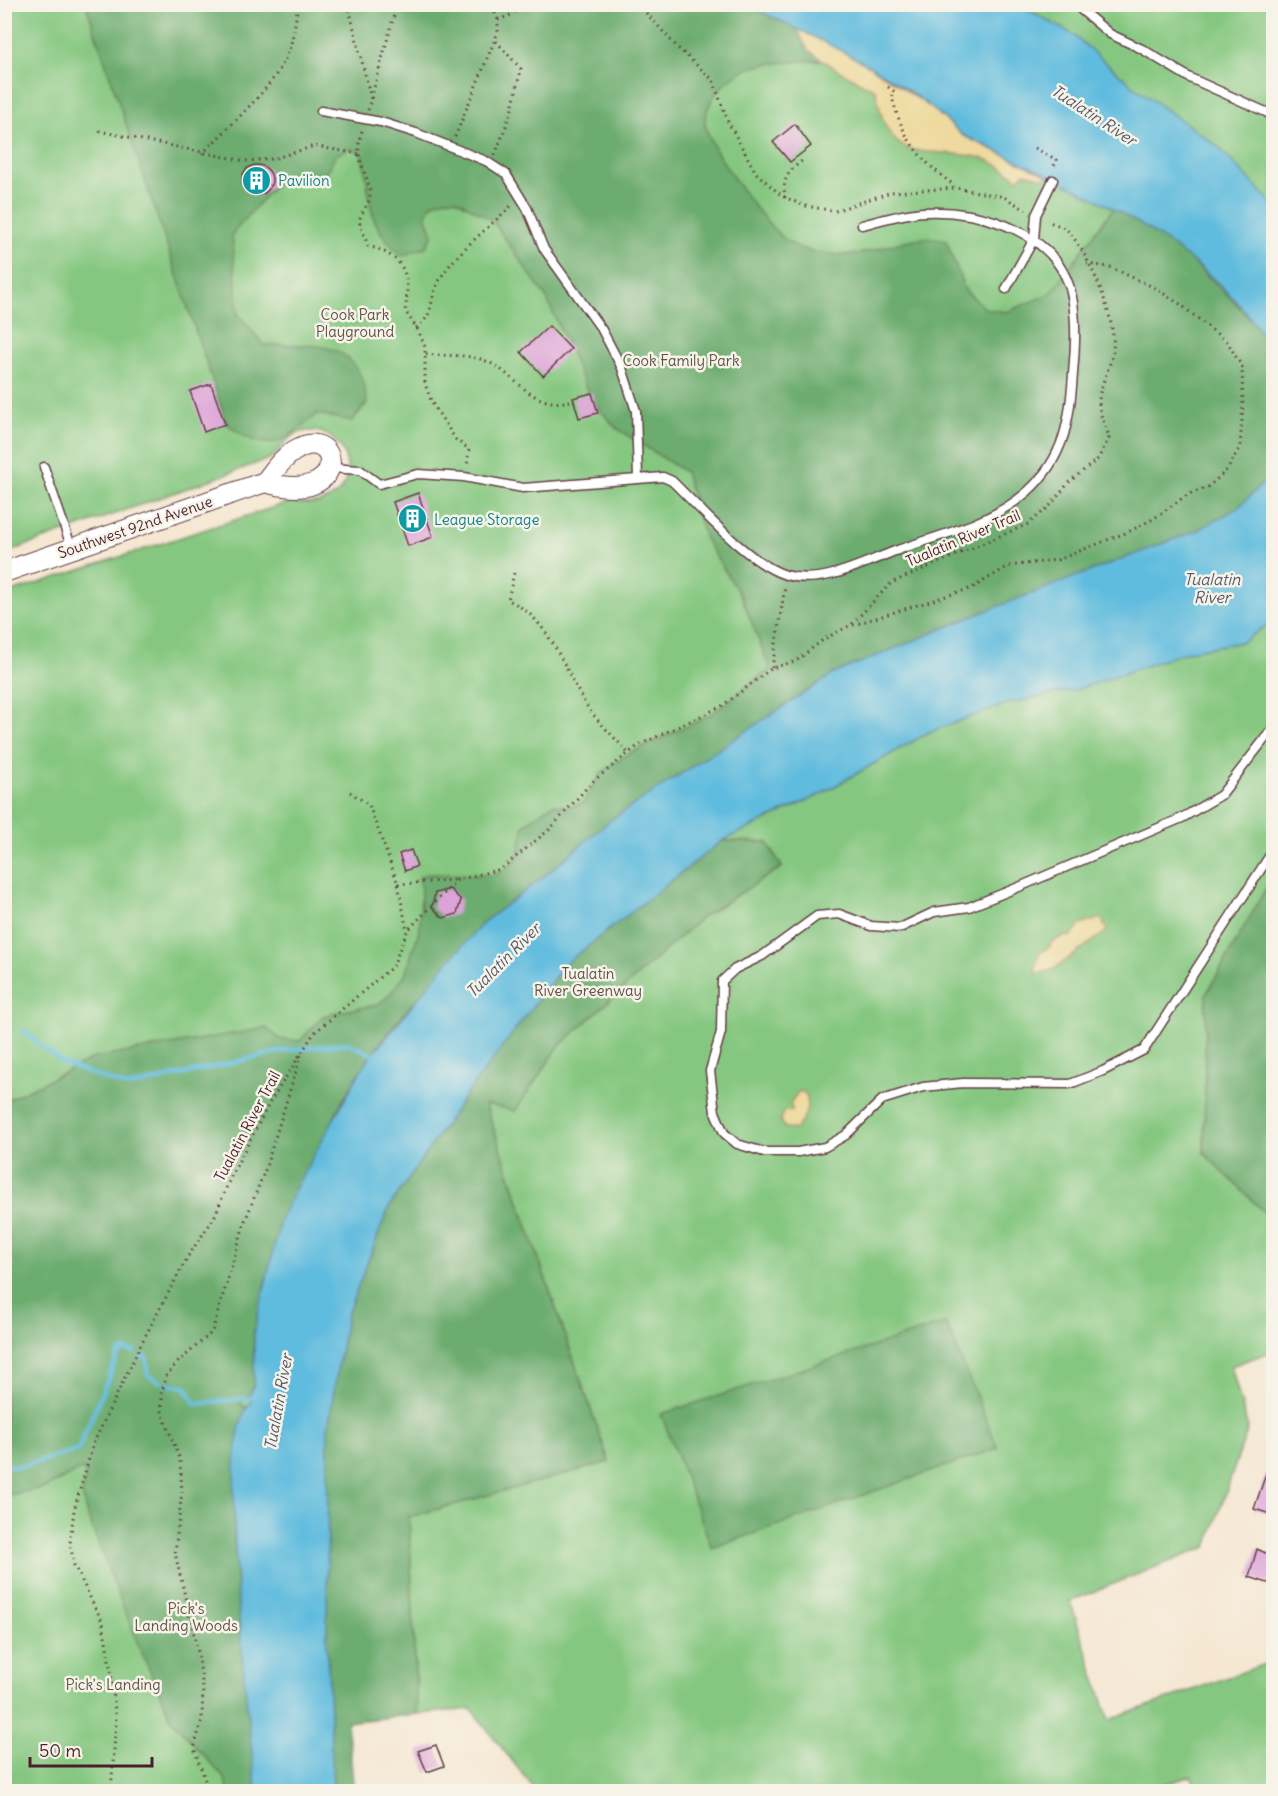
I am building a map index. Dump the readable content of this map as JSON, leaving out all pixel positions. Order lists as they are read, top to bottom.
{
  "streets": {
    "street": ["Southwest 92nd Avenue"],
    "path": ["Tualatin River Trail"]
  },
  "water": ["Tualatin River"],
  "parks": [
    "Cook Park Playground",
    "Cook Family Park",
    "Tualatin River Greenway",
    "Pick's Landing Woods",
    "Pick's Landing"
  ],
  "places": {
    "building": ["Pavilion", "League Storage"]
  },
  "scale_bar": "50 m"
}
